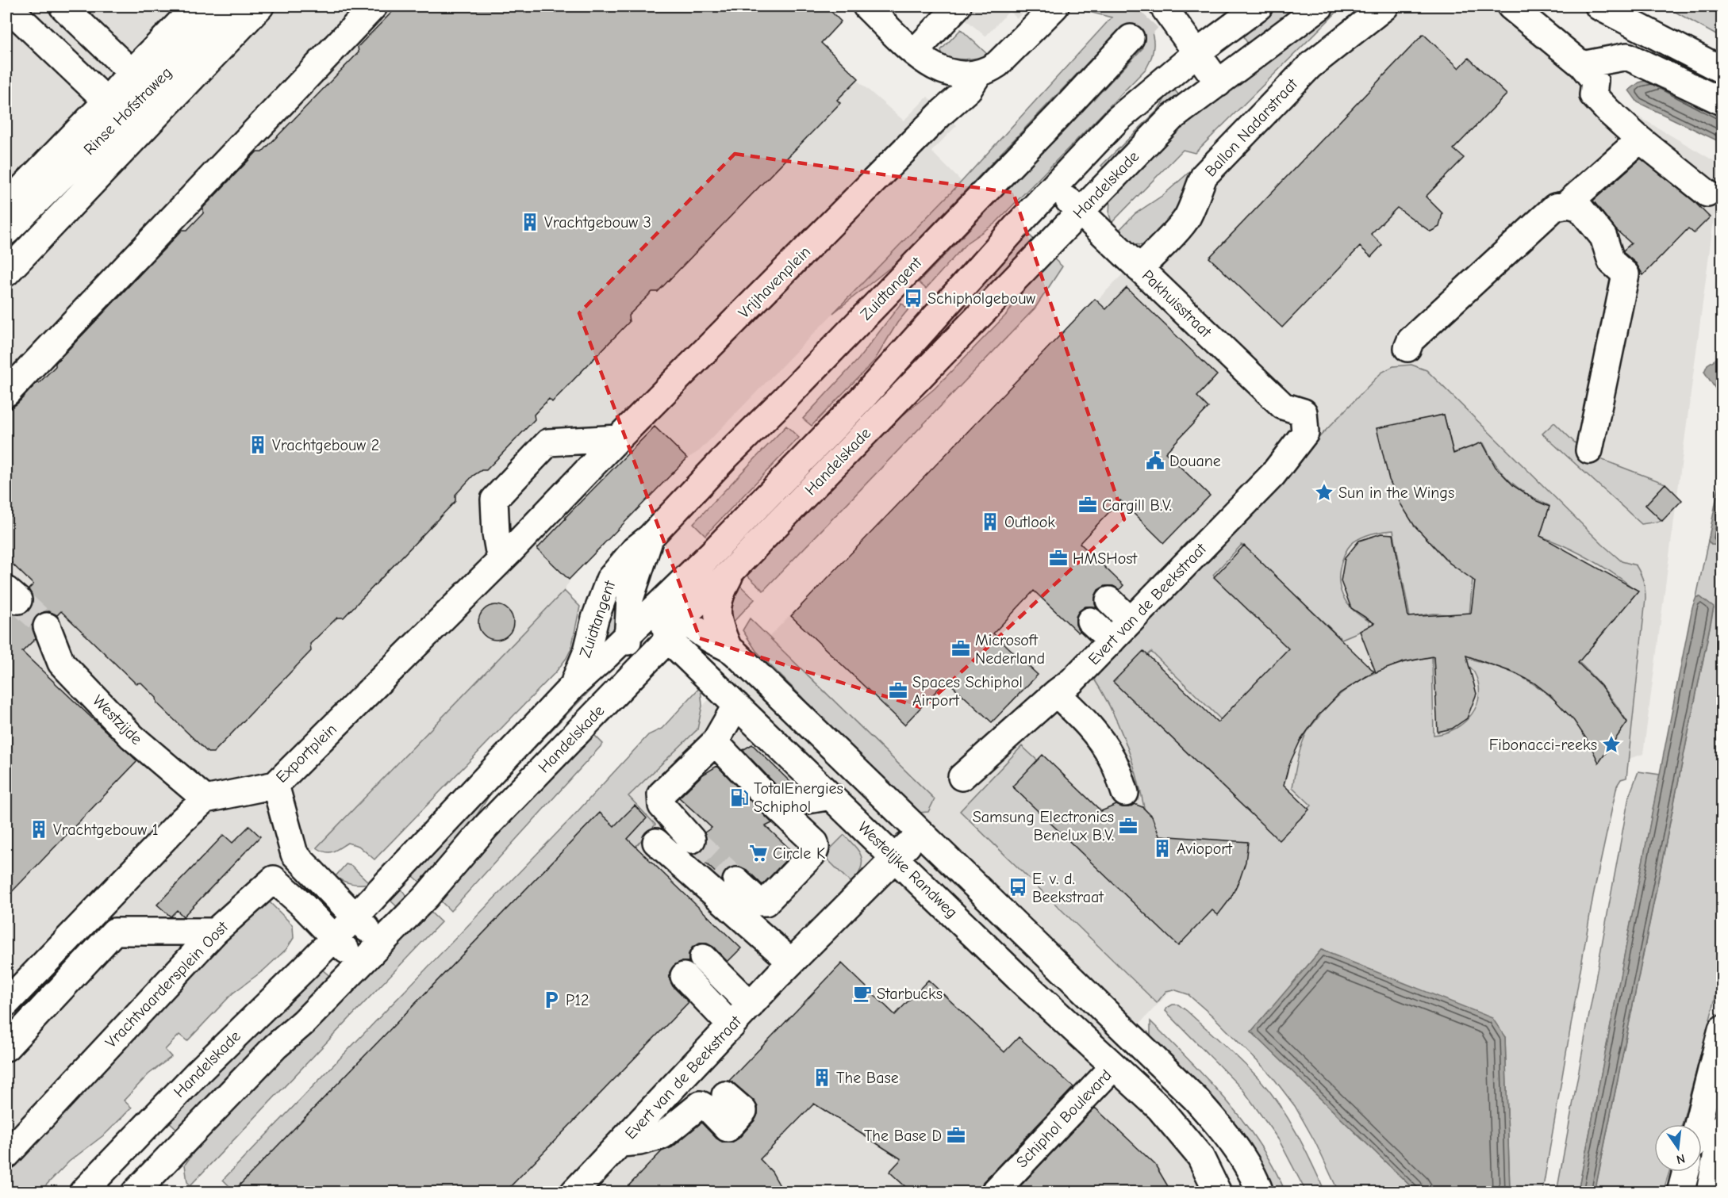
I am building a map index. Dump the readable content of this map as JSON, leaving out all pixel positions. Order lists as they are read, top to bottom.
{
  "streets": {
    "main road": [
      "Rinse Hofstraweg",
      "Ballon Nadarstraat",
      "Handelskade",
      "Vrijhavenplein",
      "Zuidtangent",
      "Pakhuisstraat",
      "Evert van de Beekstraat",
      "Westzijde",
      "Exportplein",
      "Westelijke Randweg",
      "Vrachtvaardersplein Oost",
      "Schiphol Boulevard"
    ]
  },
  "crossings": [
    ["Ballon Nadarstraat", "Pakhuisstraat"],
    ["Handelskade", "Zuidtangent"],
    ["Handelskade", "Pakhuisstraat"],
    ["Handelskade", "Westelijke Randweg"],
    ["Vrijhavenplein", "Exportplein"],
    ["Pakhuisstraat", "Evert van de Beekstraat"],
    ["Evert van de Beekstraat", "Westelijke Randweg"],
    ["Westzijde", "Exportplein"],
    ["Westelijke Randweg", "Schiphol Boulevard"]
  ],
  "places": {
    "building": [
      "Vrachtgebouw 3",
      "Vrachtgebouw 2",
      "Outlook",
      "Vrachtgebouw 1",
      "Avioport",
      "The Base"
    ],
    "bus stop": ["Schipholgebouw", "E. v. d. Beekstraat"],
    "public building": ["Douane"],
    "place": ["Sun in the Wings", "Fibonacci-reeks"],
    "office": [
      "Cargill B.V.",
      "HMSHost",
      "Microsoft Nederland",
      "Spaces Schiphol Airport",
      "Samsung Electronics Benelux B.V.",
      "The Base D"
    ],
    "fuel station": ["TotalEnergies Schiphol"],
    "supermarket": ["Circle K"],
    "cafe": ["Starbucks"],
    "parking": ["P12"]
  },
  "north": "bottom"
}
